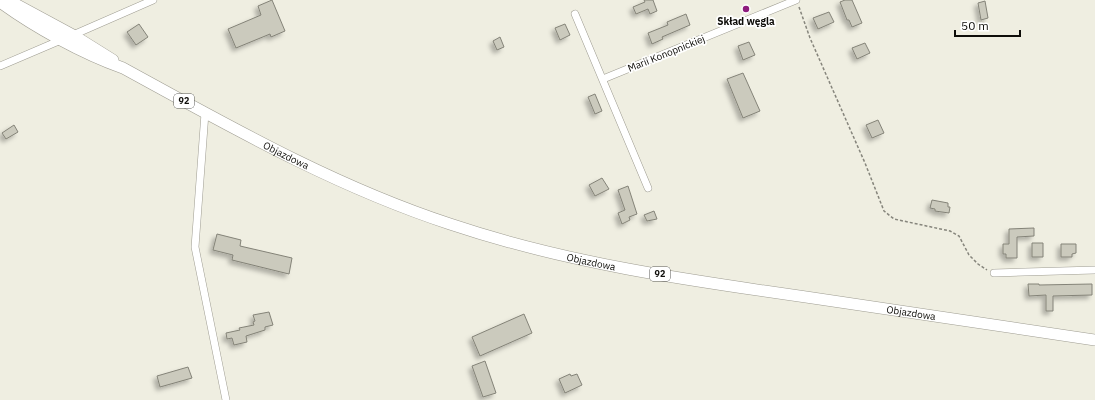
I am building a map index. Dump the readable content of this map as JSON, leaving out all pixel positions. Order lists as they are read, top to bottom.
{
  "streets": {
    "main road": ["92", "Objazdowa"],
    "street": ["Marii Konopnickiej"]
  },
  "places": ["Skład węgla"],
  "scale_bar": "50 m"
}
